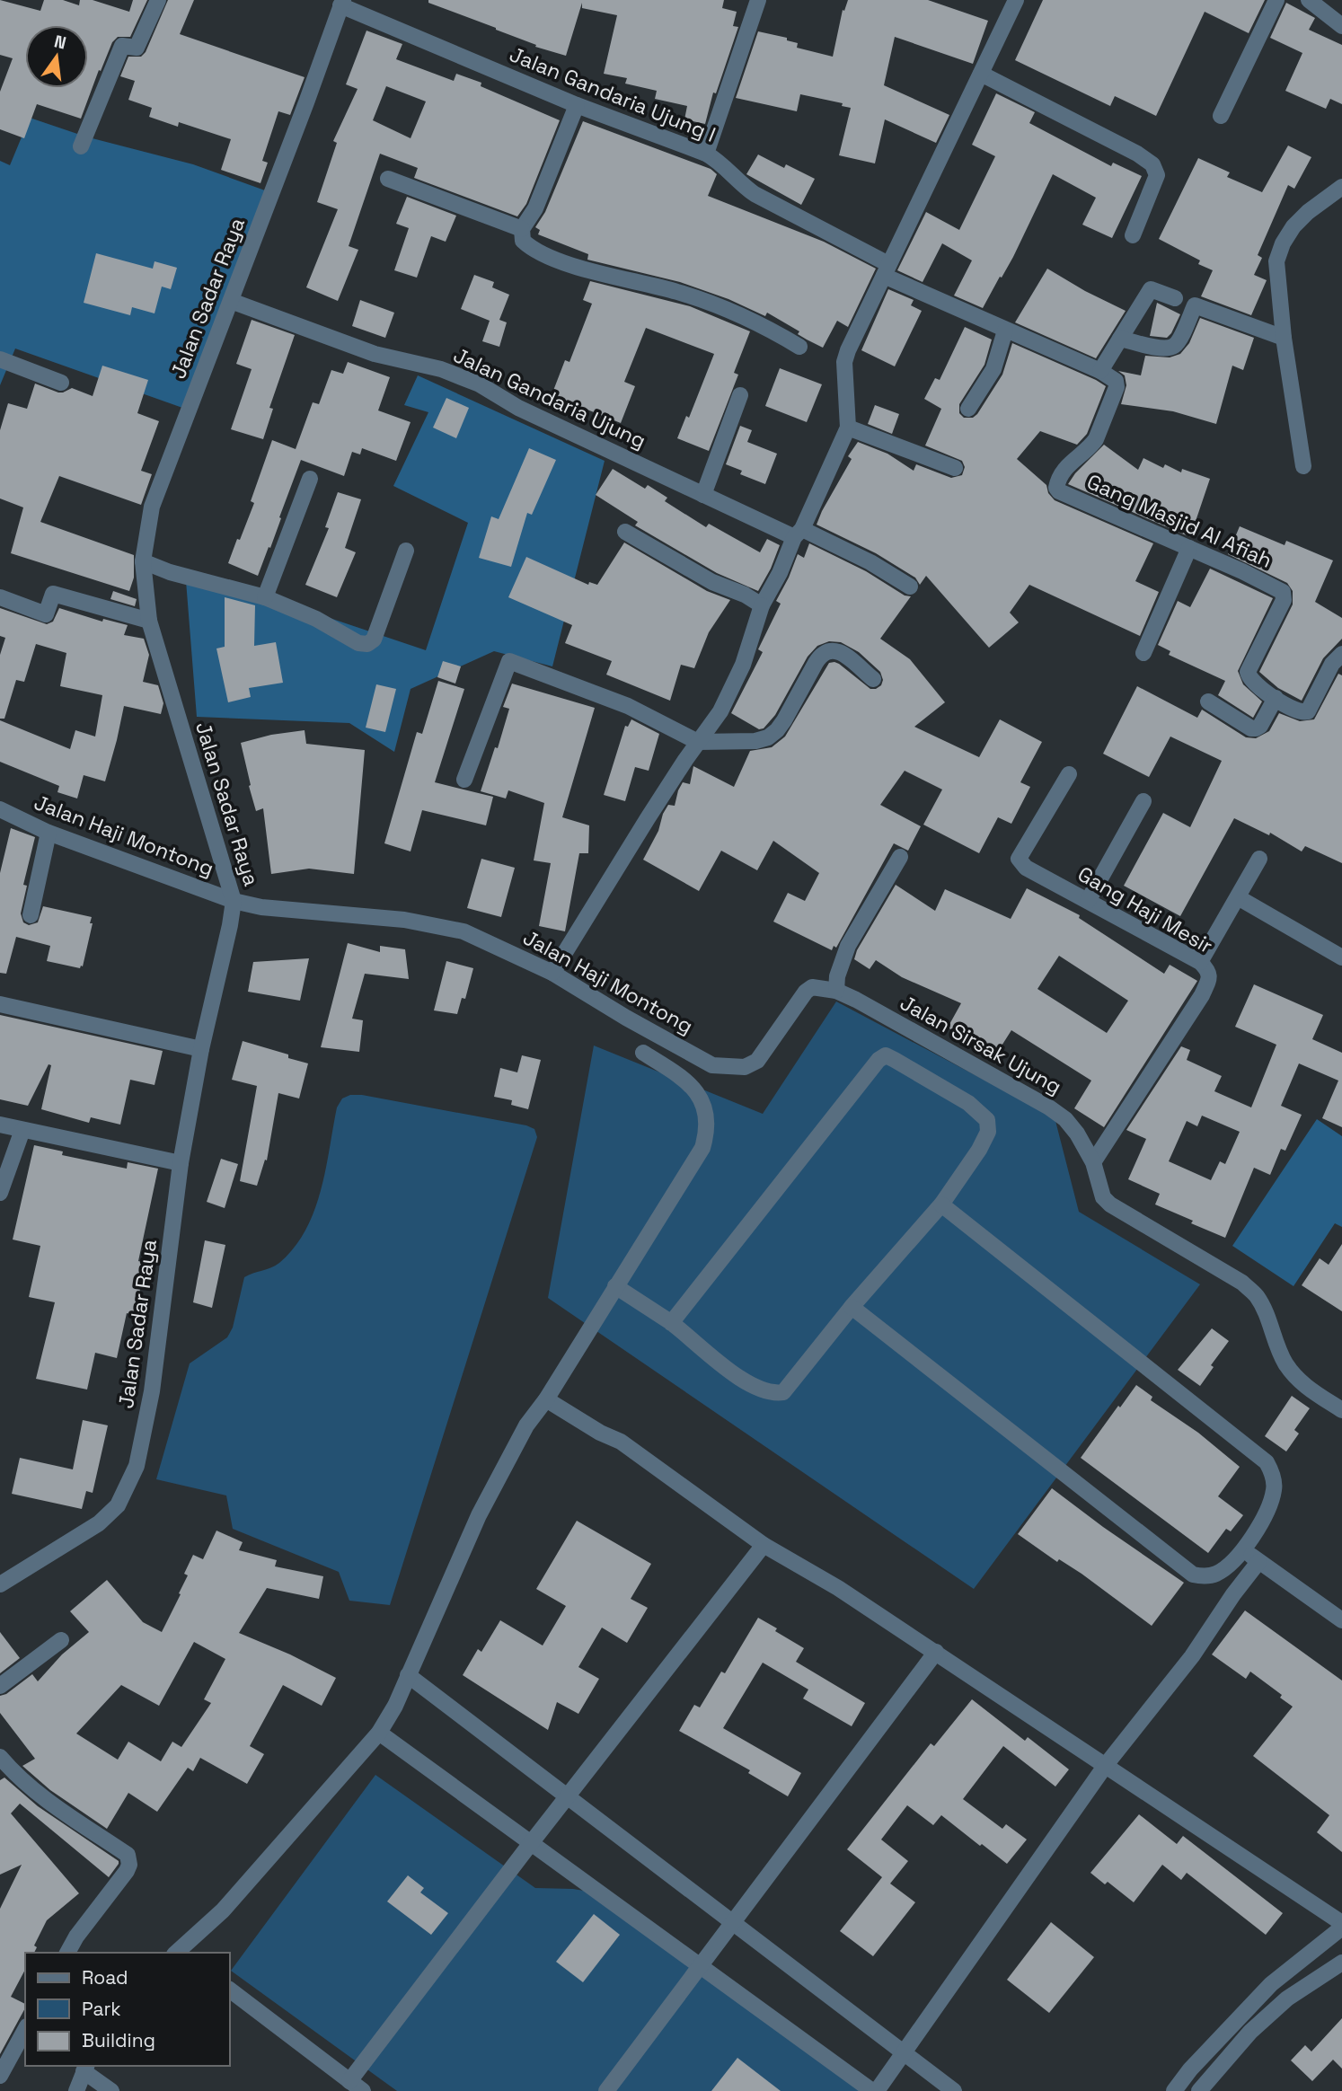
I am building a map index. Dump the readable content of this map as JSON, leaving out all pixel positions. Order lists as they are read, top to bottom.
{
  "streets": {
    "street": [
      "Jalan Gandaria Ujung I",
      "Jalan Sadar Raya",
      "Jalan Gandaria Ujung",
      "Gang Masjid Al Afiah",
      "Jalan Haji Montong",
      "Gang Haji Mesir",
      "Jalan Sirsak Ujung"
    ]
  },
  "crossings": [
    ["Jalan Gandaria Ujung I", "Jalan Sadar Raya"],
    ["Jalan Sadar Raya", "Jalan Gandaria Ujung"],
    ["Jalan Sadar Raya", "Jalan Haji Montong"],
    ["Jalan Haji Montong", "Jalan Sirsak Ujung"],
    ["Gang Haji Mesir", "Jalan Sirsak Ujung"]
  ],
  "legend": ["Road", "Park", "Building"],
  "north": "top"
}
